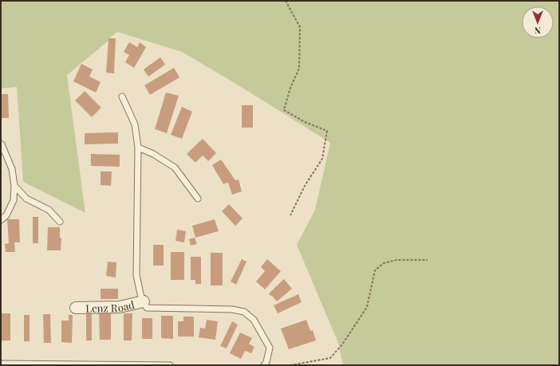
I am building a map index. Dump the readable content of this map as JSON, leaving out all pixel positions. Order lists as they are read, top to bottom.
{
  "streets": {
    "street": ["Lenz Road"]
  },
  "north": "bottom"
}
